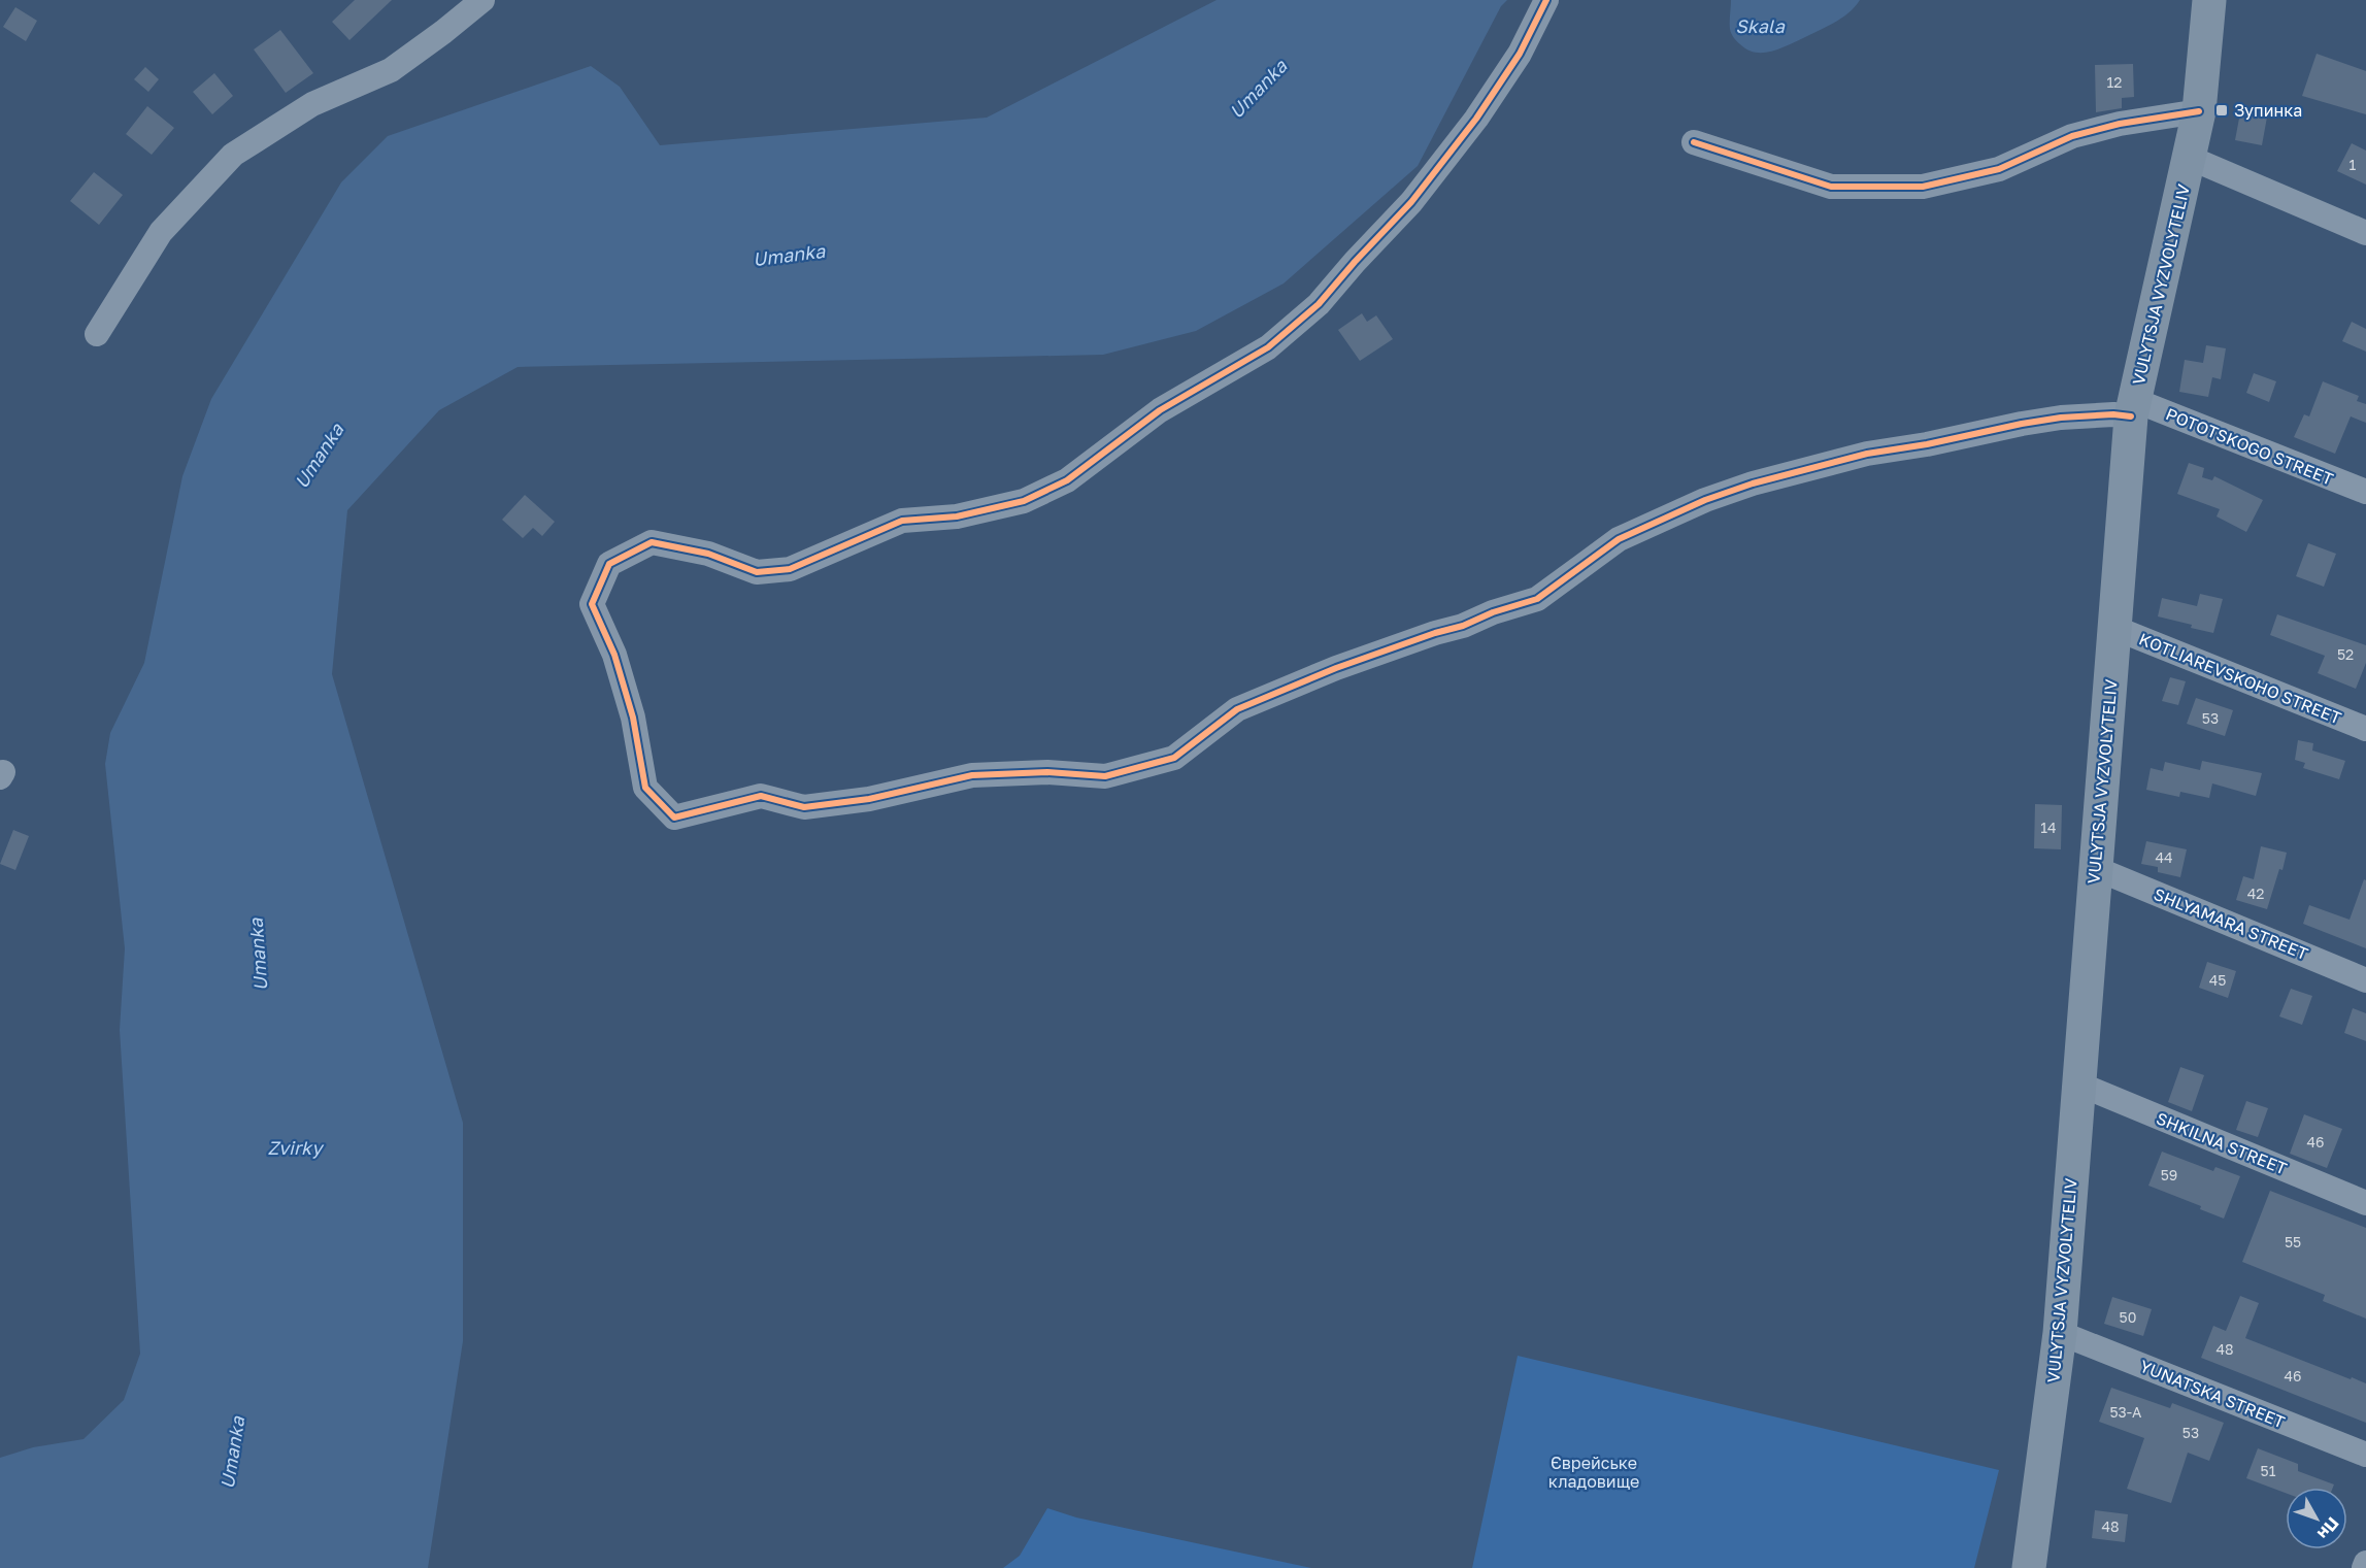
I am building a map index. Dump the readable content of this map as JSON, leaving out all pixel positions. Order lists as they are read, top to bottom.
{
  "streets": {
    "main road": ["VULYTSJA VYZVOLYTELIV"],
    "street": [
      "POTOTSKOGO STREET",
      "KOTLIAREVSKOHO STREET",
      "SHLYAMARA STREET",
      "SHKILNA STREET",
      "YUNATSKA STREET"
    ]
  },
  "crossings": [
    ["VULYTSJA VYZVOLYTELIV", "POTOTSKOGO STREET"],
    ["VULYTSJA VYZVOLYTELIV", "KOTLIAREVSKOHO STREET"],
    ["VULYTSJA VYZVOLYTELIV", "SHLYAMARA STREET"],
    ["VULYTSJA VYZVOLYTELIV", "SHKILNA STREET"],
    ["VULYTSJA VYZVOLYTELIV", "YUNATSKA STREET"]
  ],
  "water": ["Skala", "Umanka", "Zvirky"],
  "parks": ["Єврейське кладовище"],
  "places": {
    "transit": ["Зупинка"]
  },
  "house_numbers": [
    "12",
    "1",
    "52",
    "53",
    "14",
    "44",
    "42",
    "45",
    "46",
    "59",
    "55",
    "50",
    "48",
    "46",
    "53-А",
    "53",
    "51",
    "48"
  ],
  "north": "bottom right"
}
